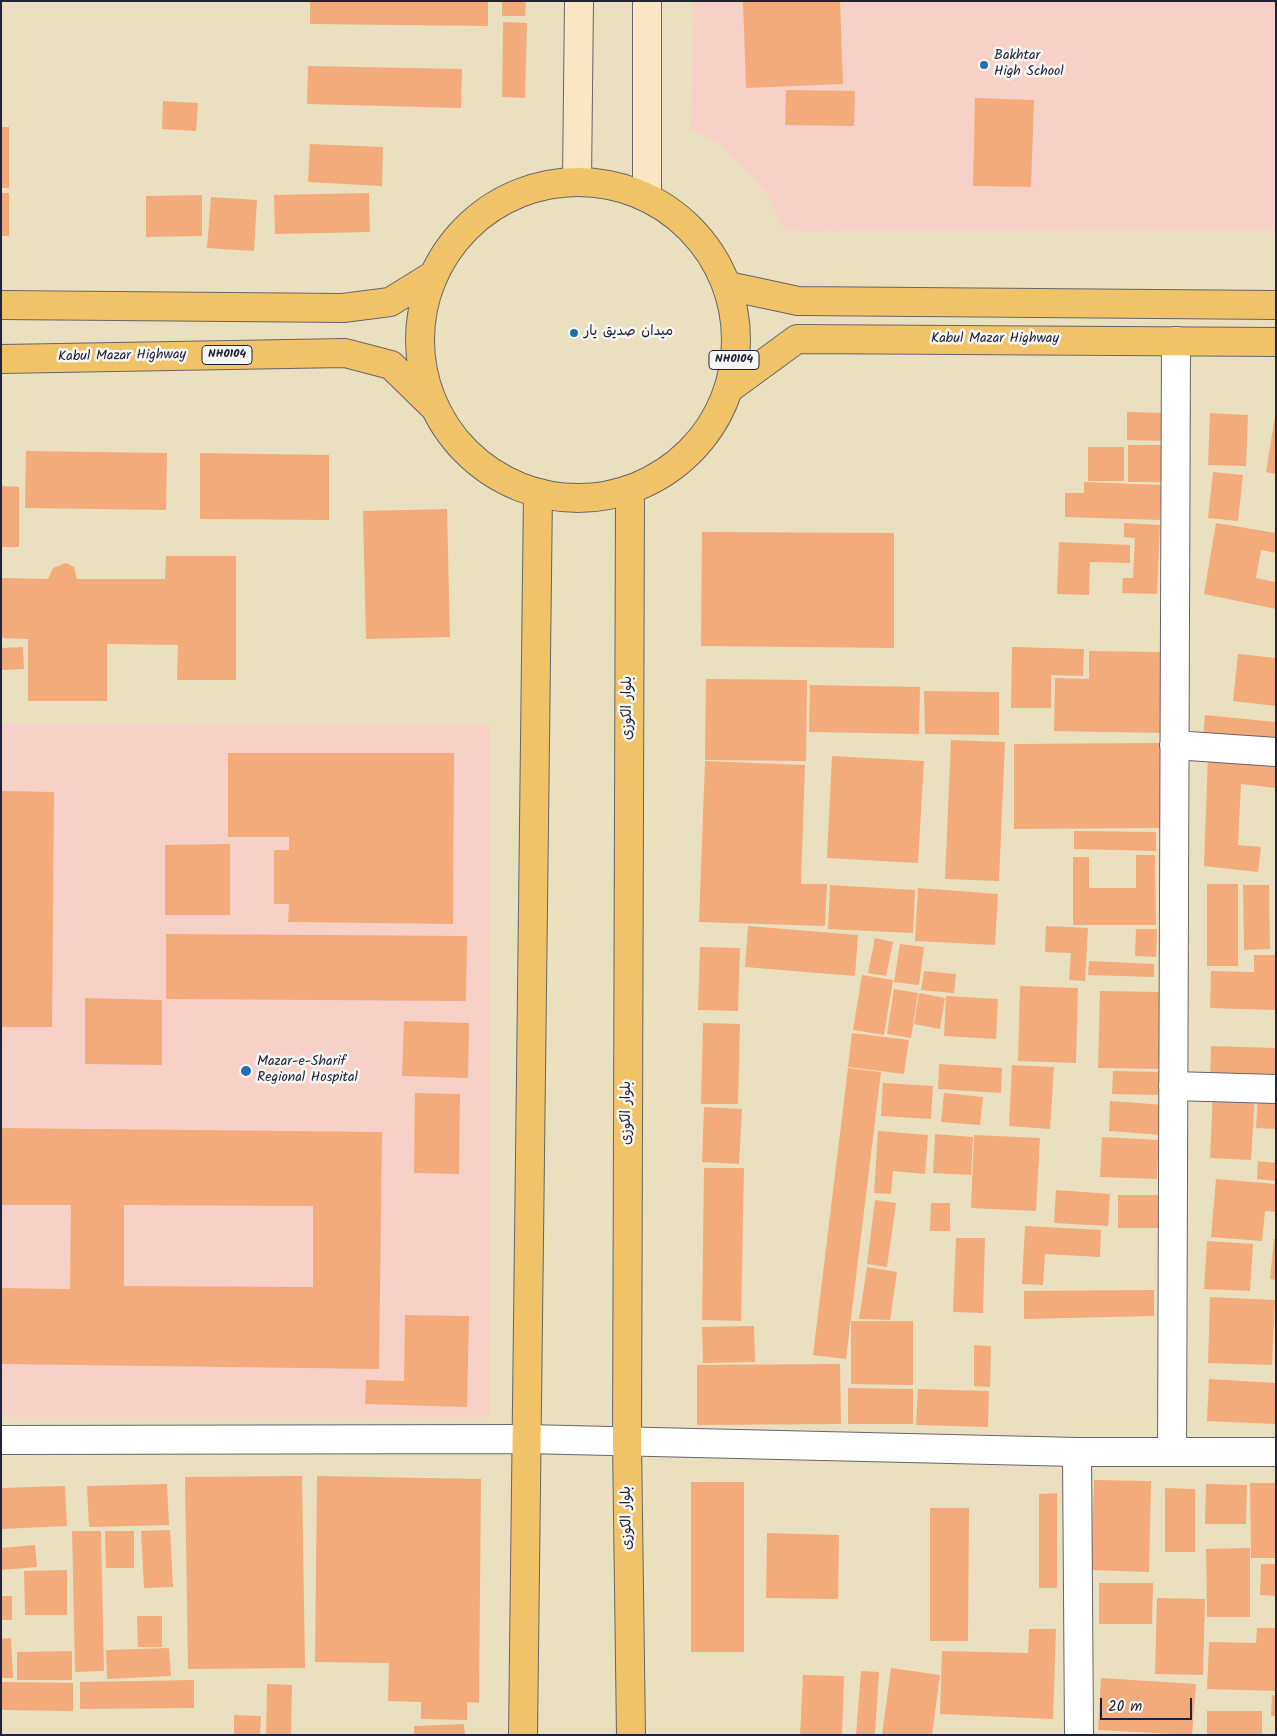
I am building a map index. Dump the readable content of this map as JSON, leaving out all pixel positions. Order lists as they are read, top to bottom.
{
  "streets": {
    "main road": ["Kabul Mazar Highway", "NH0104", "بلوار الکوزی"]
  },
  "crossings": [
    ["Kabul Mazar Highway", "NH0104"],
    ["NH0104", "بلوار الکوزی"]
  ],
  "places": ["Bakhtar High School", "میدان صدیق یار", "Mazar-e-Sharif Regional Hospital"],
  "scale_bar": "20 m"
}
